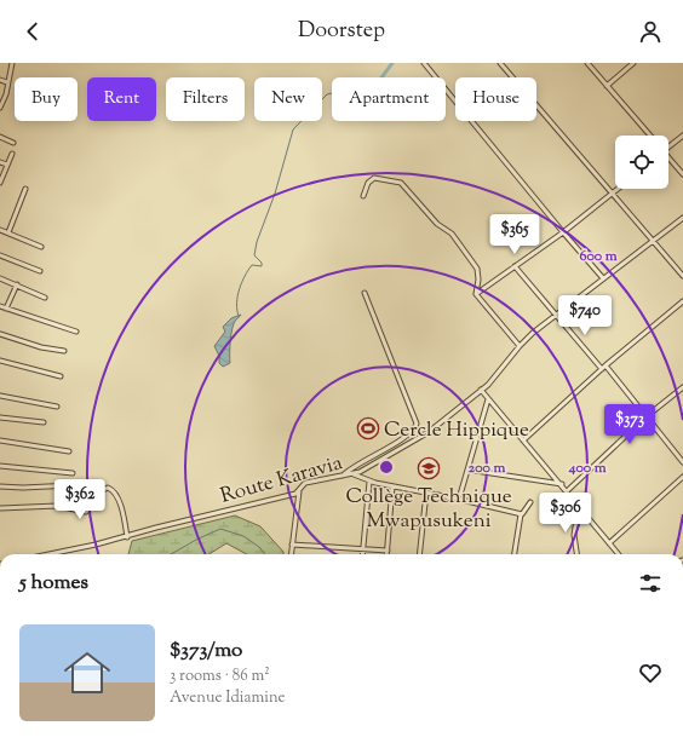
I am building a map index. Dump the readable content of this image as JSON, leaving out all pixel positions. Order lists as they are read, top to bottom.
{
  "streets": {
    "street": ["Route Karavia"]
  },
  "places": {
    "sports": ["Cercle Hippique"],
    "school or university": ["Collège Technique Mwapusukeni"]
  },
  "page": {
    "header": "Doorstep",
    "chip": [
      "Buy",
      "Rent",
      "Filters",
      "New",
      "Apartment",
      "House"
    ],
    "price": [
      "$365",
      "$740",
      "$373",
      "$362",
      "$306"
    ],
    "heading": "5 homes",
    "list": [
      {
        "name": "$373/mo",
        "note": "3 rooms · 86 m² · Avenue Idiamine"
      }
    ]
  },
  "rings": ["600 m", "200 m", "400 m"]
}
